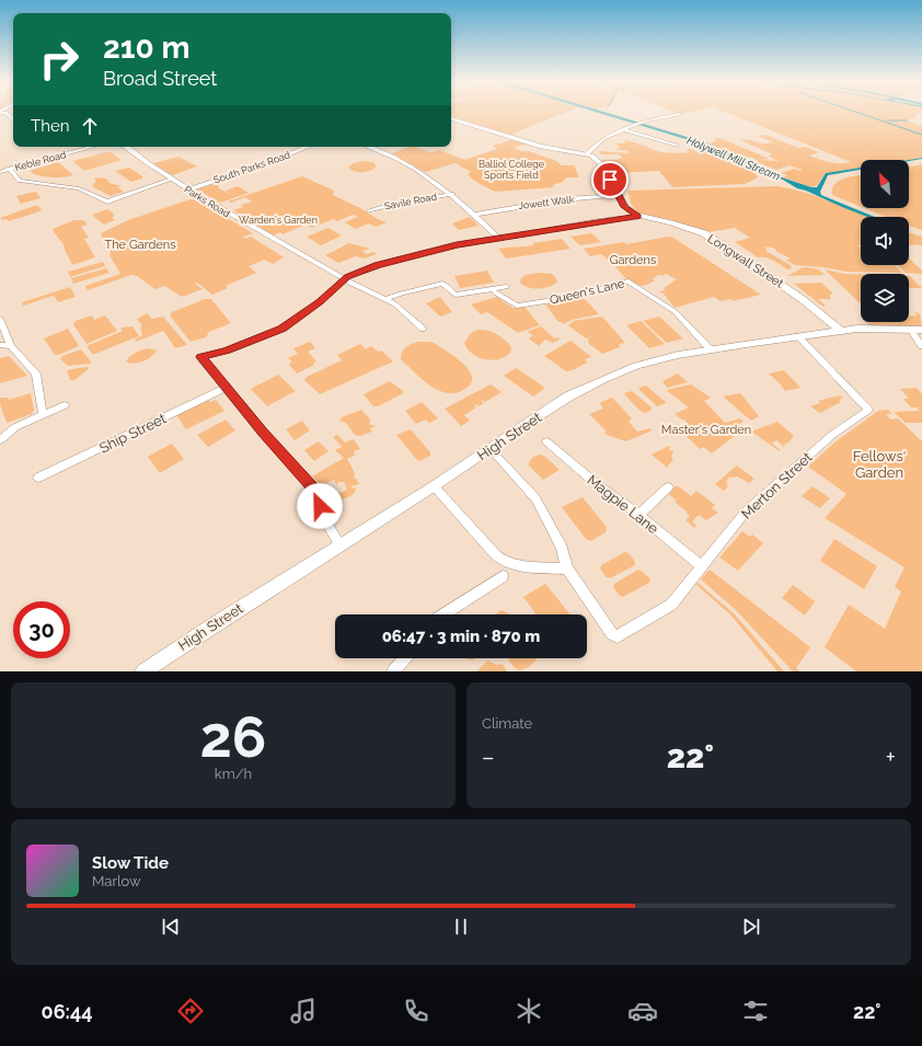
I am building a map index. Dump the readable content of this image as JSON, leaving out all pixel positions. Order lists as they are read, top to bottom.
{
  "streets": {
    "street": [
      "Keble Road",
      "South Parks Road",
      "Parks Road",
      "Savile Road",
      "Jowett Walk",
      "Longwall Street",
      "Queen's Lane",
      "Ship Street",
      "High Street",
      "Merton Street",
      "Magpie Lane"
    ]
  },
  "crossings": [
    ["South Parks Road", "Parks Road"],
    ["Longwall Street", "High Street"],
    ["Queen's Lane", "High Street"],
    ["High Street", "Merton Street"],
    ["Merton Street", "Magpie Lane"]
  ],
  "water": ["Holywell Mill Stream"],
  "parks": [
    "Balliol College Sports Field",
    "Warden's Garden",
    "The Gardens",
    "Gardens",
    "Master's Garden",
    "Fellows' Garden"
  ],
  "north": "top left",
  "page": {
    "turn": ["210 m", "Broad Street"],
    "then": "Then",
    "limit": "30",
    "trip": "06:47 · 3 min · 870 m",
    "tile": [
      ["26", "km/h"],
      "Climate"
    ],
    "heat": ["−", "22°", "+"],
    "song": ["Slow Tide", "Marlow"],
    "tabs": ["06:44", "22°"]
  }
}
